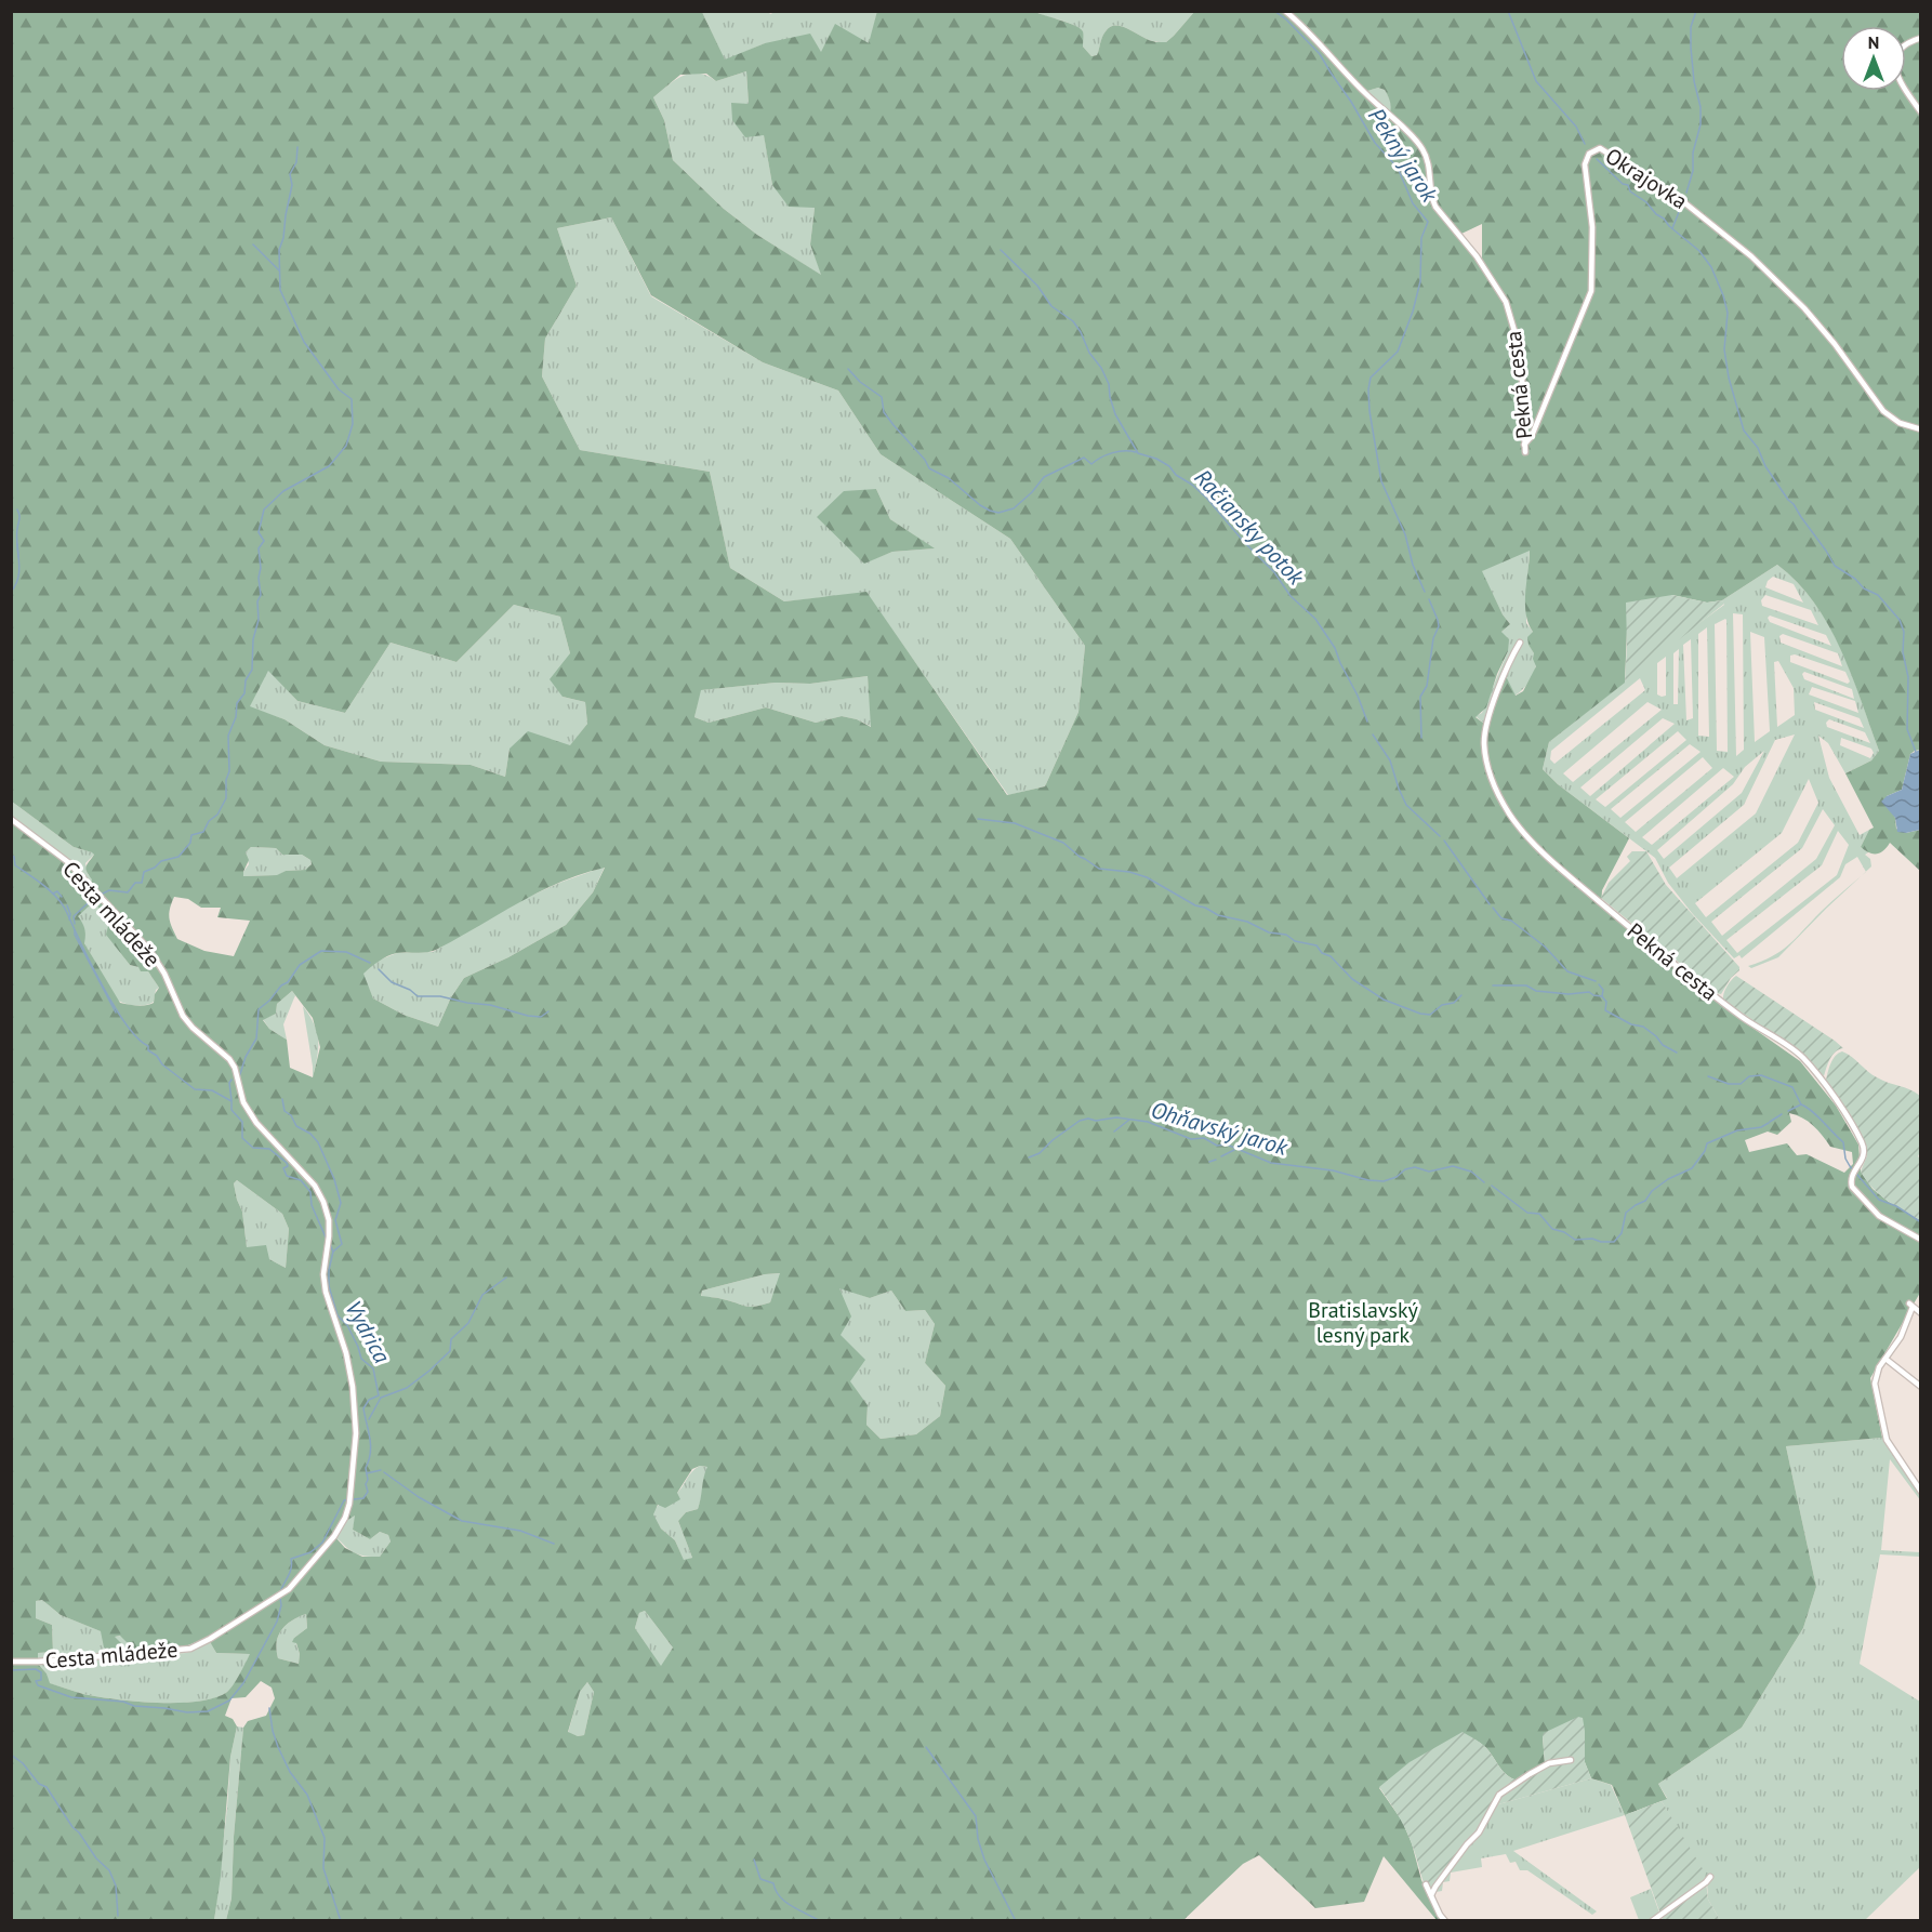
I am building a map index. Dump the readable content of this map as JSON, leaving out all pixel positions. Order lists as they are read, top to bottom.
{
  "streets": {
    "street": ["Okrajovka", "Pekná cesta", "Cesta mládeže"]
  },
  "crossings": [
    ["Okrajovka", "Pekná cesta"]
  ],
  "water": [
    "Pekný jarok",
    "Račiansky potok",
    "Ohňavský jarok",
    "Vydrica"
  ],
  "parks": ["Bratislavský lesný park"],
  "north": "top"
}
